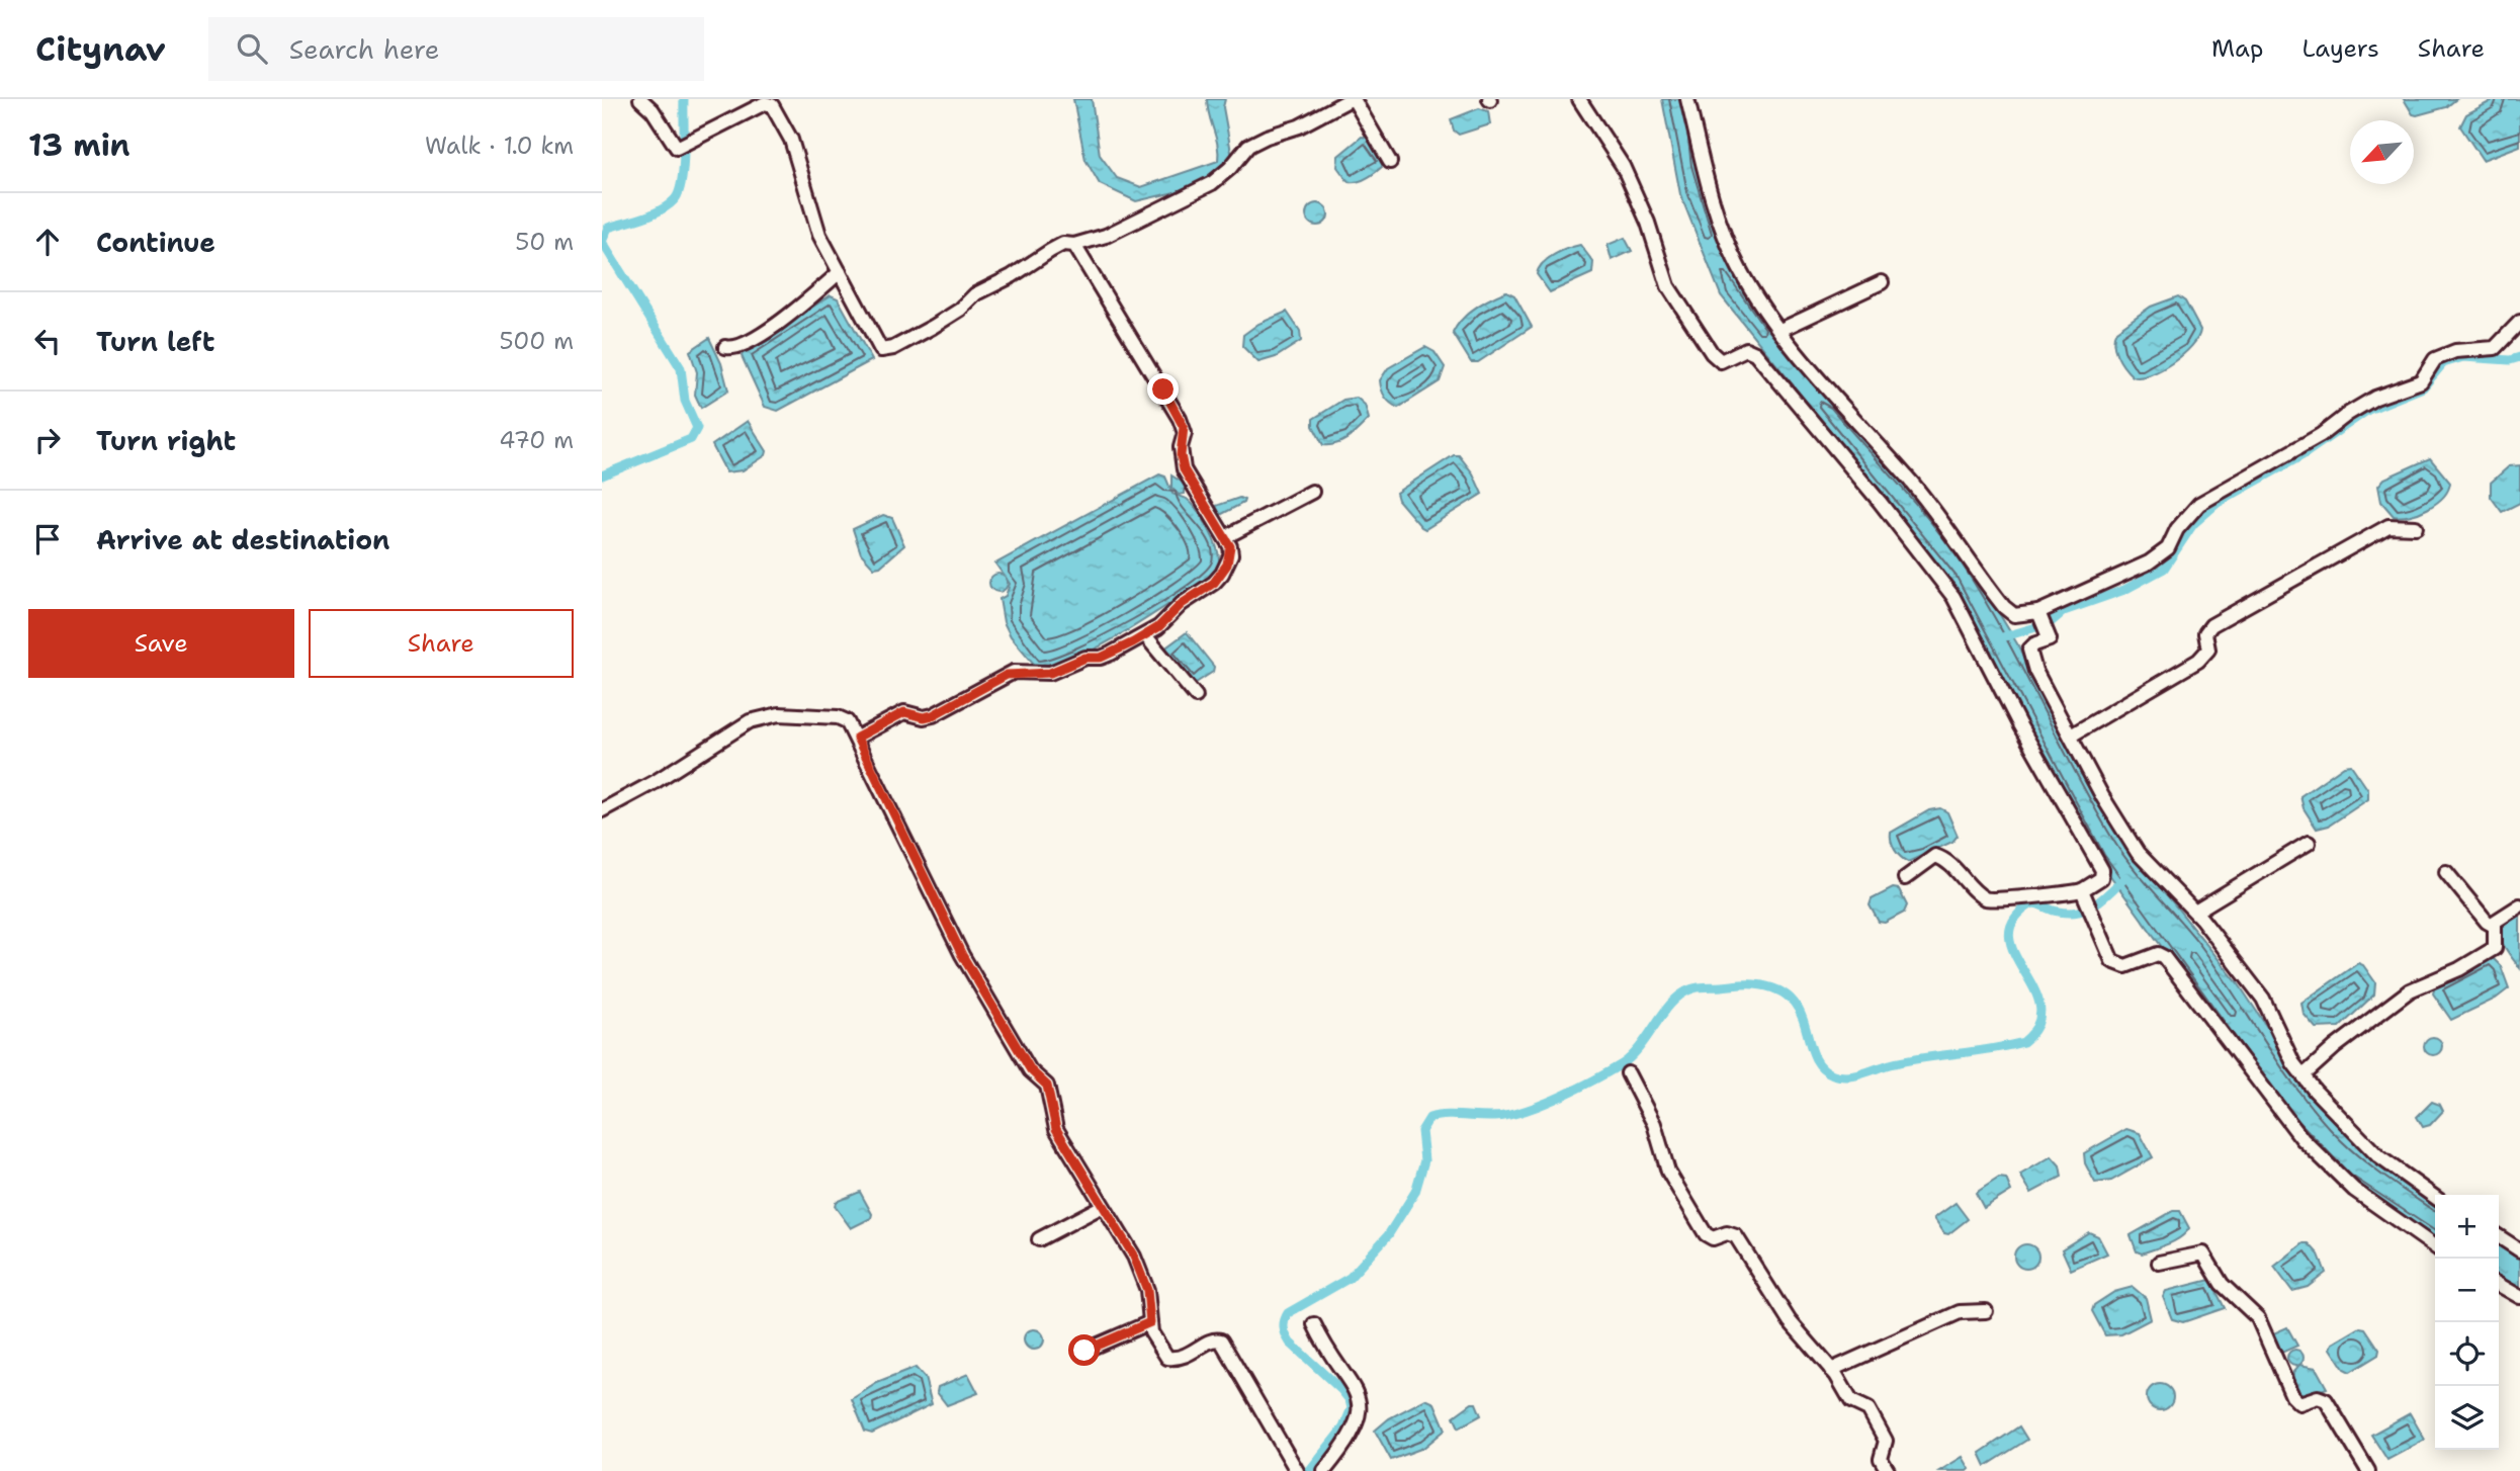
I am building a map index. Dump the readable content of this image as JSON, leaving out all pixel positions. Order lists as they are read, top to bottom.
{
  "north": "bottom left",
  "page": {
    "header": "Citynav",
    "search": "Search here",
    "nav": ["Map", "Layers", "Share"],
    "heading": ["13 min", "Walk · 1.0 km"],
    "list": [
      ["Continue", "50 m"],
      ["Turn left", "500 m"],
      ["Turn right", "470 m"],
      "Arrive at destination"
    ],
    "buttons": ["Save", "Share"],
    "map_buttons": ["+", "−"]
  }
}
